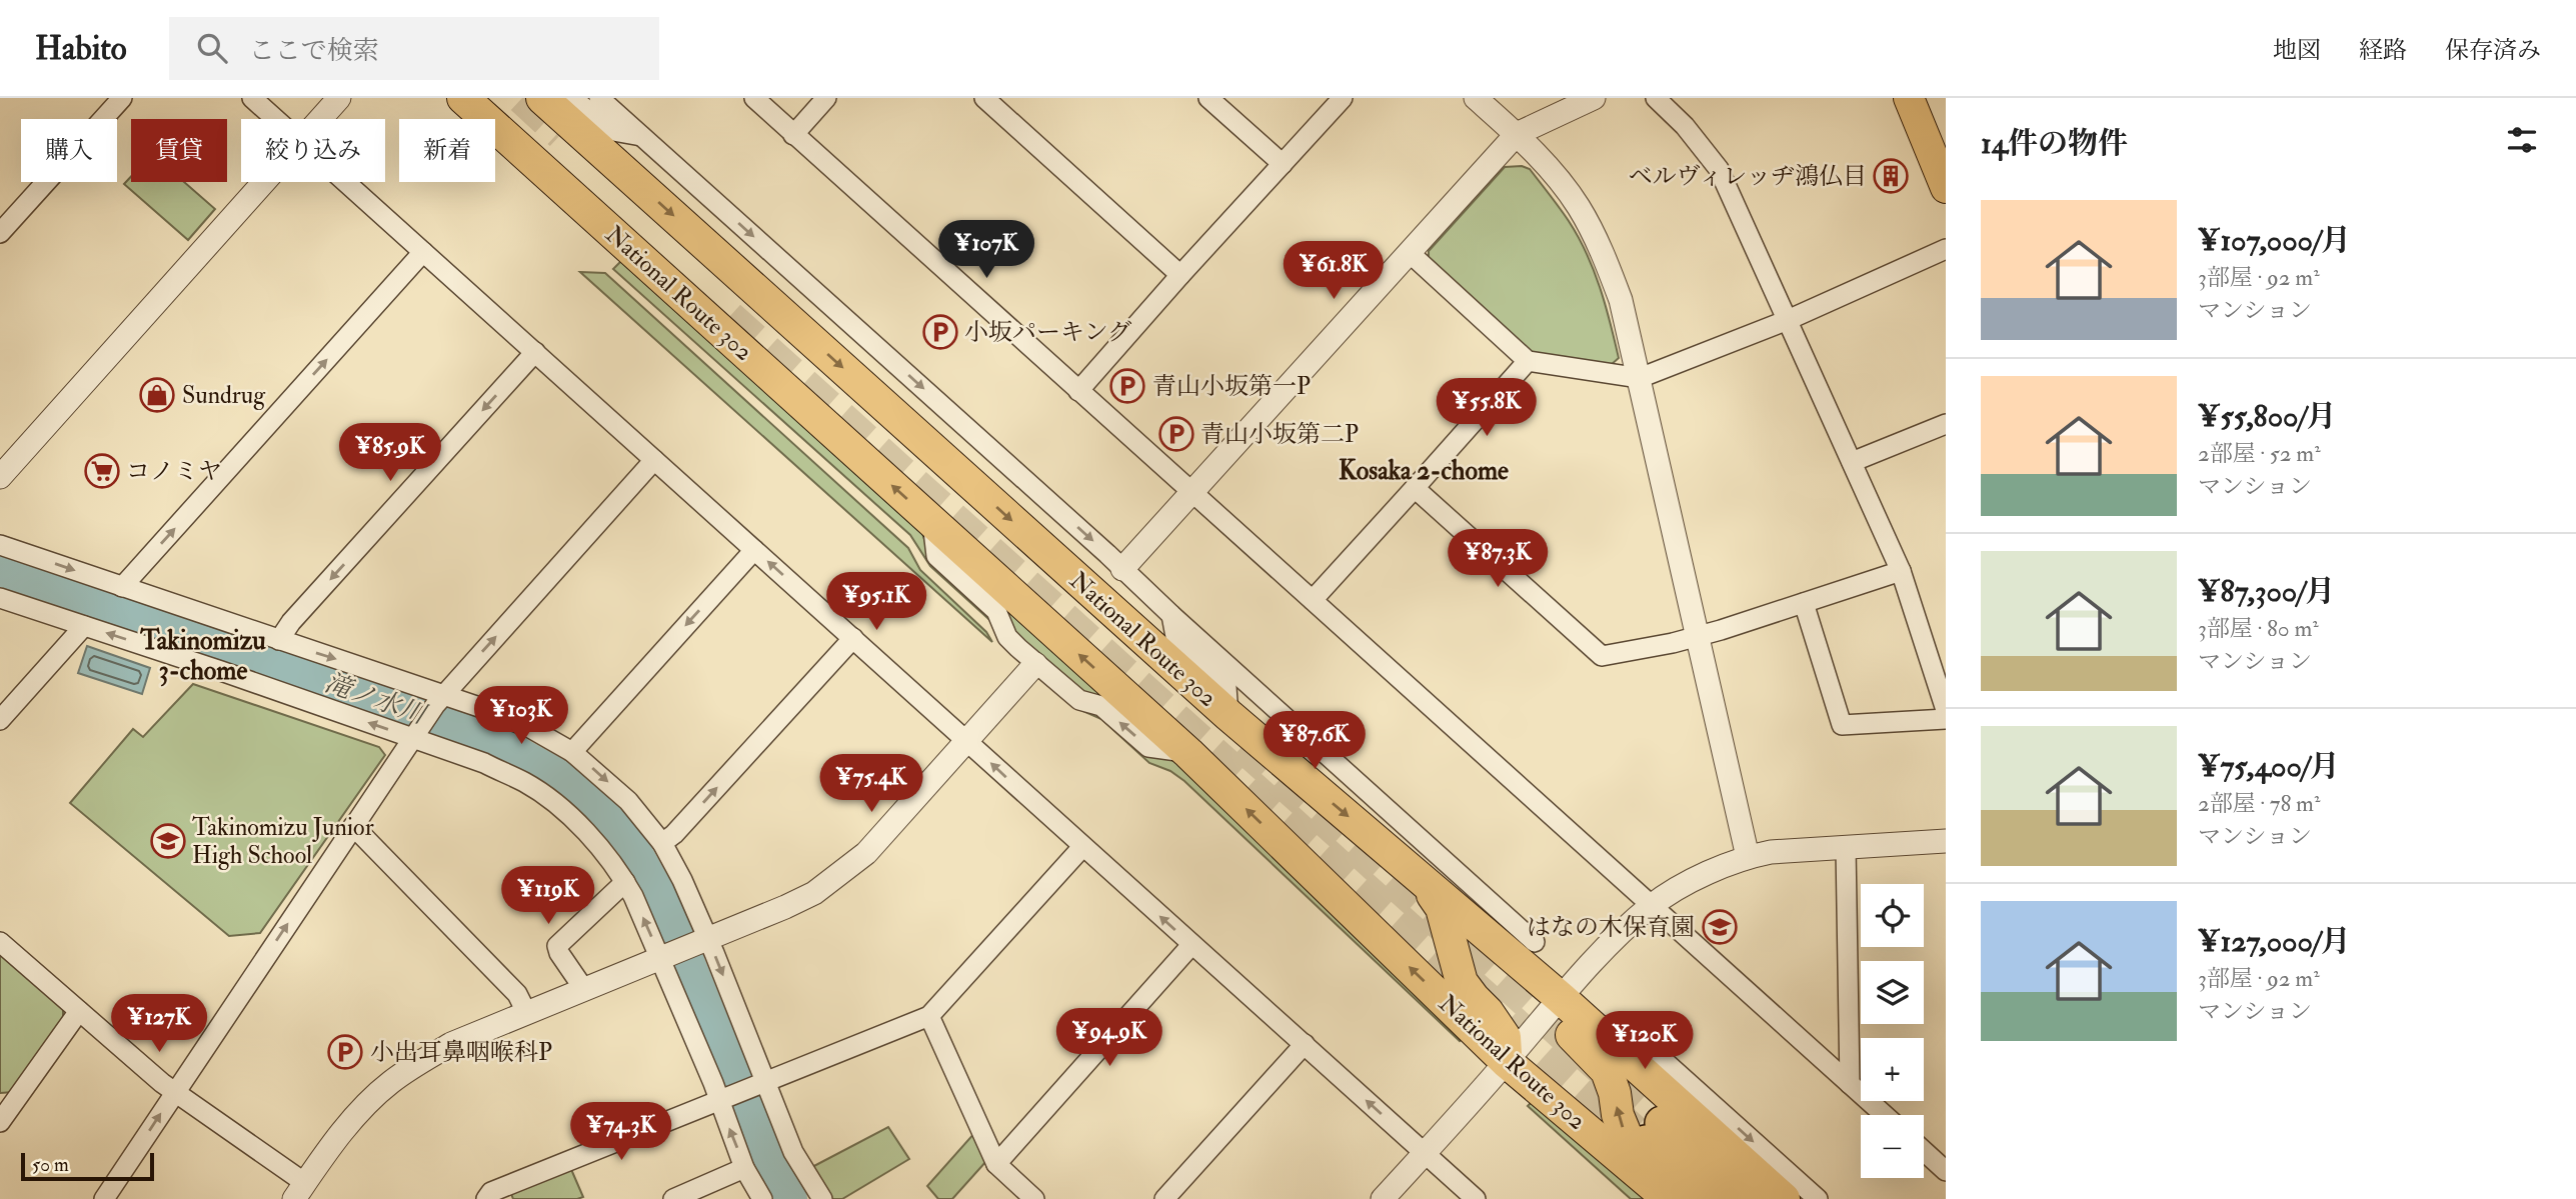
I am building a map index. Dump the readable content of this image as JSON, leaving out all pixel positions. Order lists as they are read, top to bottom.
{
  "streets": {
    "highway": ["National Route 302"]
  },
  "districts": ["Kosaka 2-chome", "Takinomizu 3-chome"],
  "water": ["滝ノ水川"],
  "places": {
    "building": ["ベルヴィレッヂ鴻仏目"],
    "parking": [
      "小坂パーキング",
      "青山小坂第一P",
      "青山小坂第二P",
      "小出耳鼻咽喉科P"
    ],
    "shop": ["Sundrug"],
    "supermarket": ["コノミヤ"],
    "school or university": ["Takinomizu Junior High School", "はなの木保育園"]
  },
  "scale_bar": "50 m",
  "page": {
    "header": "Habito",
    "search": "ここで検索",
    "nav": ["地図", "経路", "保存済み"],
    "heading": "14件の物件",
    "chip": [
      "購入",
      "賃貸",
      "絞り込み",
      "新着"
    ],
    "list": [
      {
        "name": "¥107,000/月",
        "note": "3部屋 · 92 m² · マンション"
      },
      {
        "name": "¥55,800/月",
        "note": "2部屋 · 52 m² · マンション"
      },
      {
        "name": "¥87,300/月",
        "note": "3部屋 · 80 m² · マンション"
      },
      {
        "name": "¥75,400/月",
        "note": "2部屋 · 78 m² · マンション"
      },
      {
        "name": "¥127,000/月",
        "note": "3部屋 · 92 m² · マンション"
      }
    ],
    "price": [
      "¥107K",
      "¥61.8K",
      "¥55.8K",
      "¥85.9K",
      "¥87.3K",
      "¥95.1K",
      "¥103K",
      "¥87.6K",
      "¥75.4K",
      "¥119K",
      "¥127K",
      "¥94.9K",
      "¥120K",
      "¥74.3K"
    ],
    "map_buttons": ["+", "−"],
    "scale": "50 m"
  }
}
